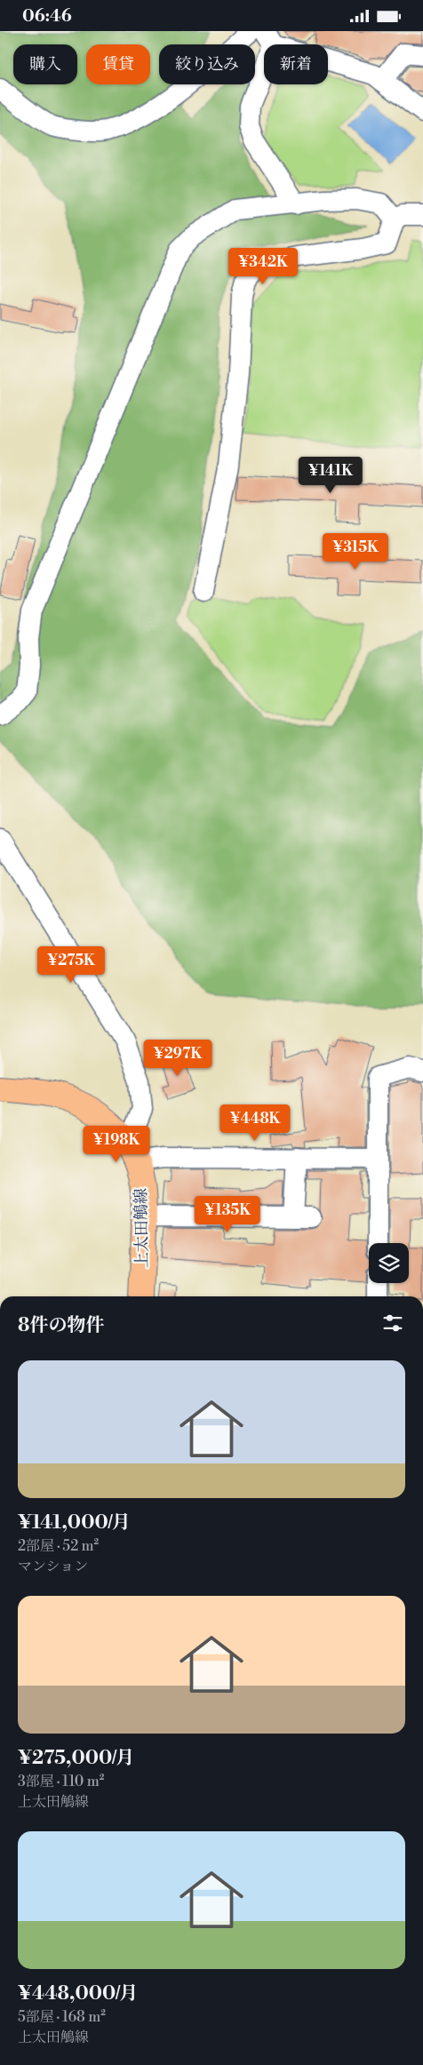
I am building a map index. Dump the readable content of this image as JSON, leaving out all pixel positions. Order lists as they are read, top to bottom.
{
  "streets": {
    "main road": ["上太田鵤線"]
  },
  "page": {
    "status": "06:46",
    "chip": [
      "購入",
      "賃貸",
      "絞り込み",
      "新着"
    ],
    "price": [
      "¥342K",
      "¥141K",
      "¥315K",
      "¥275K",
      "¥297K",
      "¥448K",
      "¥198K",
      "¥135K"
    ],
    "heading": "8件の物件",
    "list": [
      {
        "name": "¥141,000/月",
        "note": "2部屋 · 52 m² · マンション"
      },
      {
        "name": "¥275,000/月",
        "note": "3部屋 · 110 m² · 上太田鵤線"
      },
      {
        "name": "¥448,000/月",
        "note": "5部屋 · 168 m² · 上太田鵤線"
      }
    ]
  }
}
